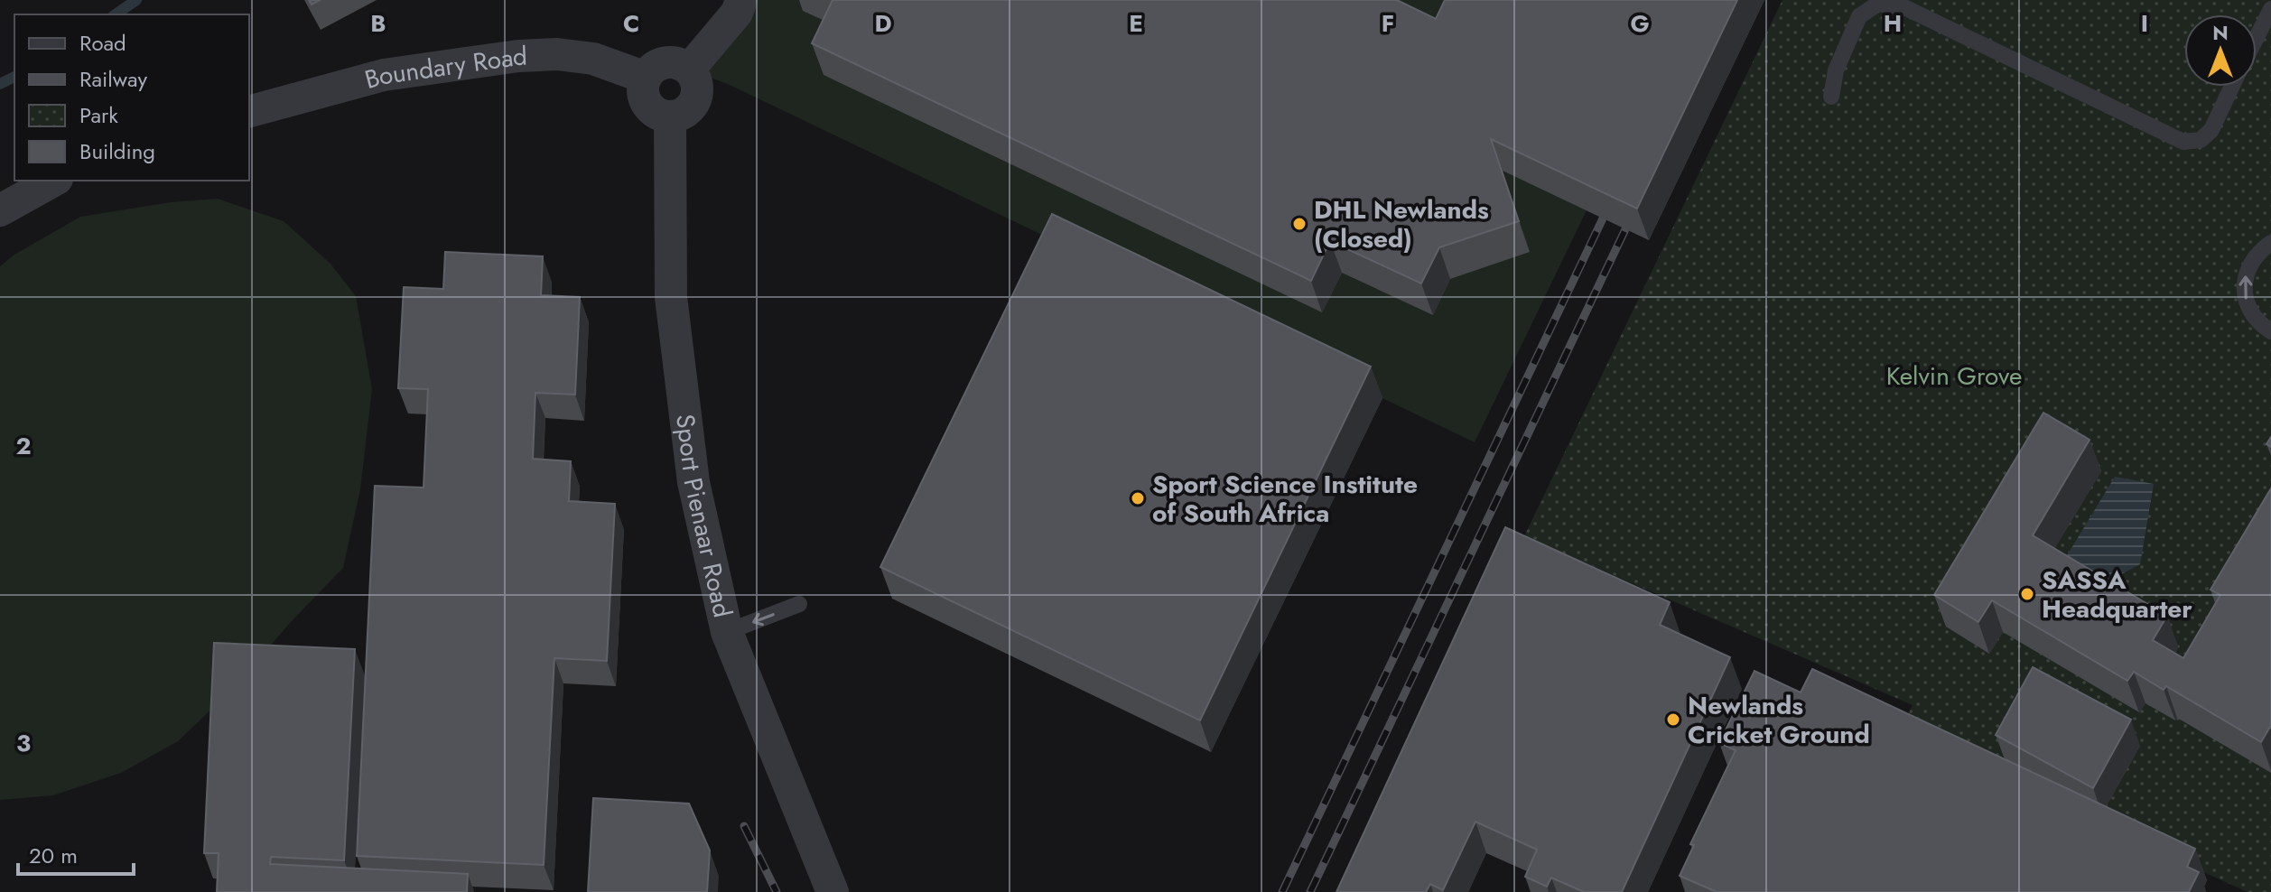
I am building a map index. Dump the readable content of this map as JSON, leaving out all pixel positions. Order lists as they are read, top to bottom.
{
  "streets": {
    "street": ["Boundary Road", "Sport Pienaar Road"]
  },
  "crossings": [
    ["Boundary Road", "Sport Pienaar Road"]
  ],
  "parks": ["Kelvin Grove"],
  "places": [
    "DHL Newlands (Closed)",
    "Sport Science Institute of South Africa",
    "SASSA Headquarter",
    "Newlands Cricket Ground"
  ],
  "legend": [
    "Road",
    "Railway",
    "Park",
    "Building"
  ],
  "scale_bar": "20 m",
  "north": "top",
  "grid": {
    "columns": [
      "B",
      "C",
      "D",
      "E",
      "F",
      "G",
      "H",
      "I"
    ],
    "rows": ["2", "3"]
  }
}
